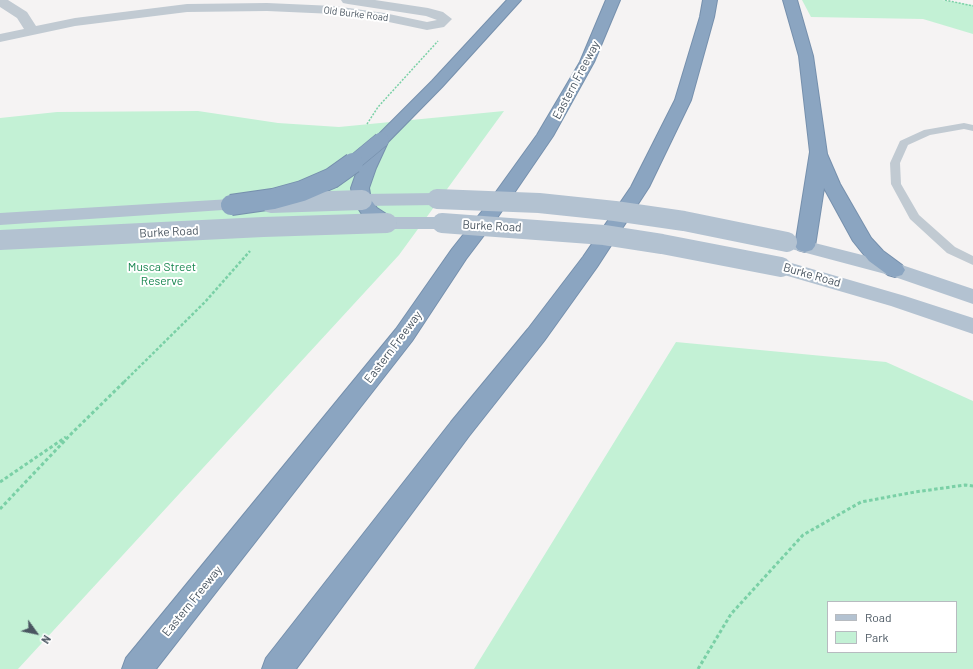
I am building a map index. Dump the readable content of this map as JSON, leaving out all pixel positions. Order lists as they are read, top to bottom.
{
  "streets": {
    "highway": ["Eastern Freeway"],
    "main road": ["Burke Road"],
    "street": ["Old Burke Road"]
  },
  "parks": ["Musca Street Reserve"],
  "legend": ["Road", "Park"],
  "north": "bottom right"
}
